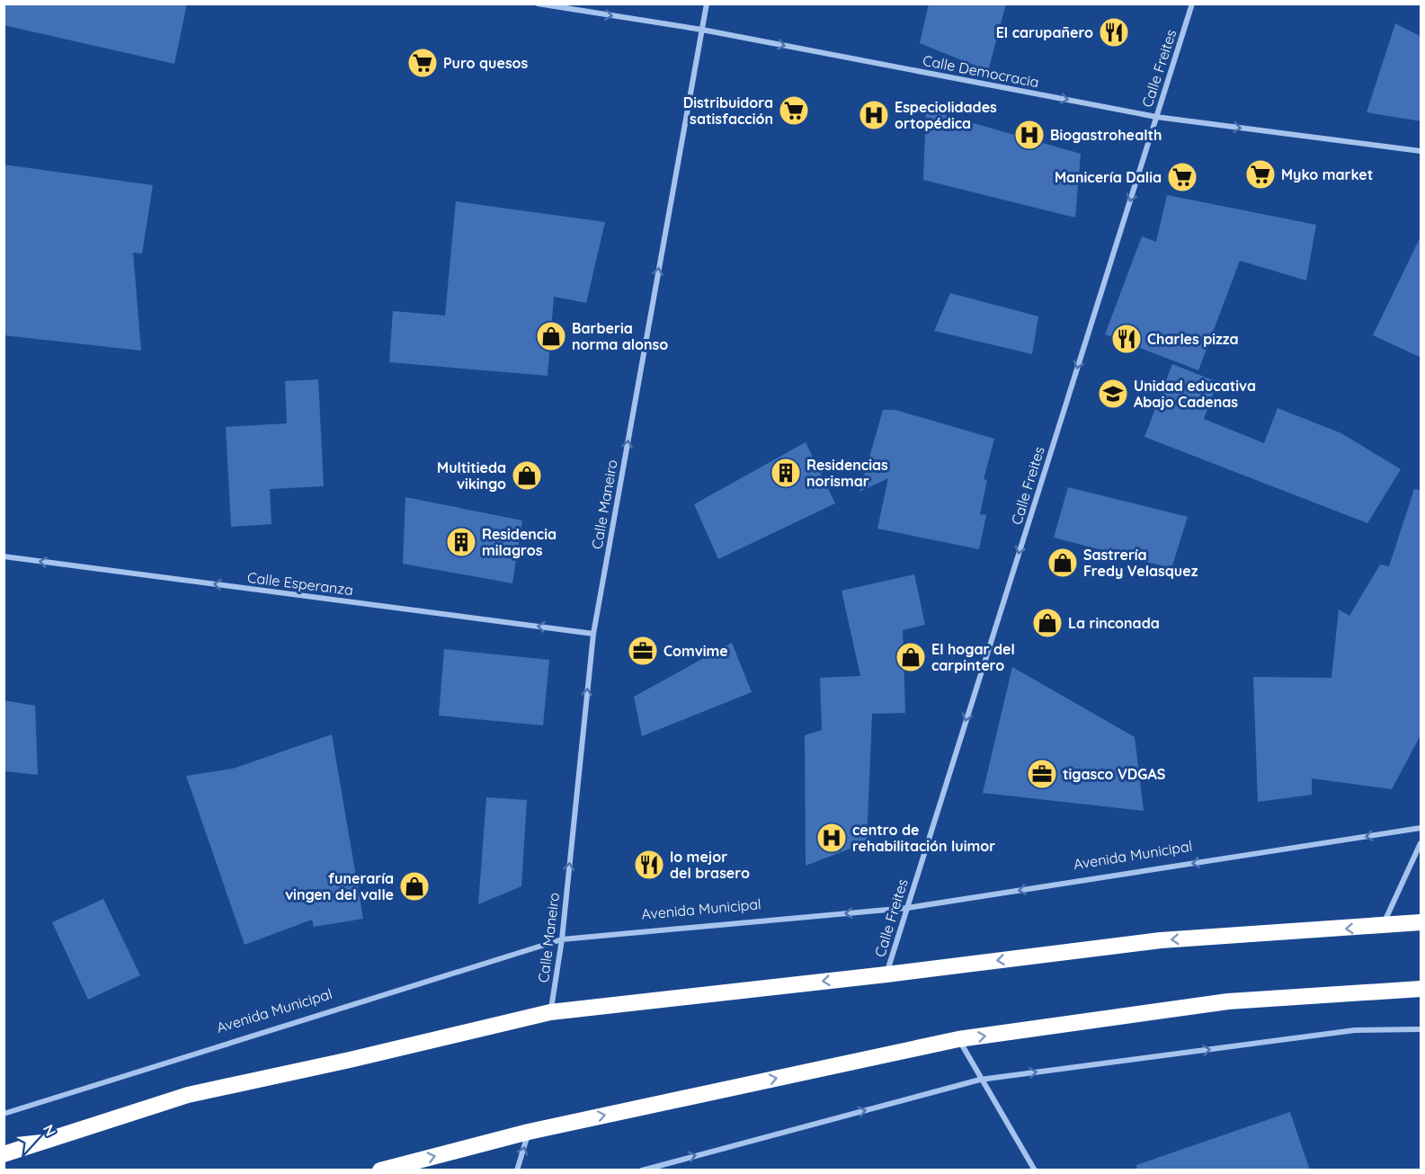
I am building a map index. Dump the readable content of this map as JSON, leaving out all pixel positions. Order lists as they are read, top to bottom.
{
  "streets": {
    "street": [
      "Calle Freites",
      "Calle Democracia",
      "Calle Maneiro",
      "Calle Esperanza",
      "Avenida Municipal"
    ]
  },
  "crossings": [
    ["Calle Freites", "Calle Democracia"],
    ["Calle Freites", "Avenida Municipal"],
    ["Calle Democracia", "Calle Maneiro"],
    ["Calle Maneiro", "Calle Esperanza"],
    ["Calle Maneiro", "Avenida Municipal"]
  ],
  "one_way": [
    "Calle Freites",
    "Calle Democracia",
    "Calle Maneiro",
    "Calle Esperanza",
    "Avenida Municipal"
  ],
  "places": {
    "restaurant": ["El carupañero", "Charles pizza", "lo mejor del brasero"],
    "supermarket": [
      "Puro quesos",
      "Distribuidora satisfacción",
      "Myko market",
      "Manicería Dalia"
    ],
    "hospital": ["Especiolidades ortopédica", "Biogastrohealth", "centro de rehabilitación luimor"],
    "shop": [
      "Barberia norma alonso",
      "Multitieda vikingo",
      "Sastrería Fredy Velasquez",
      "La rinconada",
      "El hogar del carpintero",
      "funeraría vingen del valle"
    ],
    "school or university": ["Unidad educativa Abajo Cadenas"],
    "building": ["Residencias norismar", "Residencia milagros"],
    "office": ["Comvime", "tigasco VDGAS"]
  },
  "north": "top right"
}
